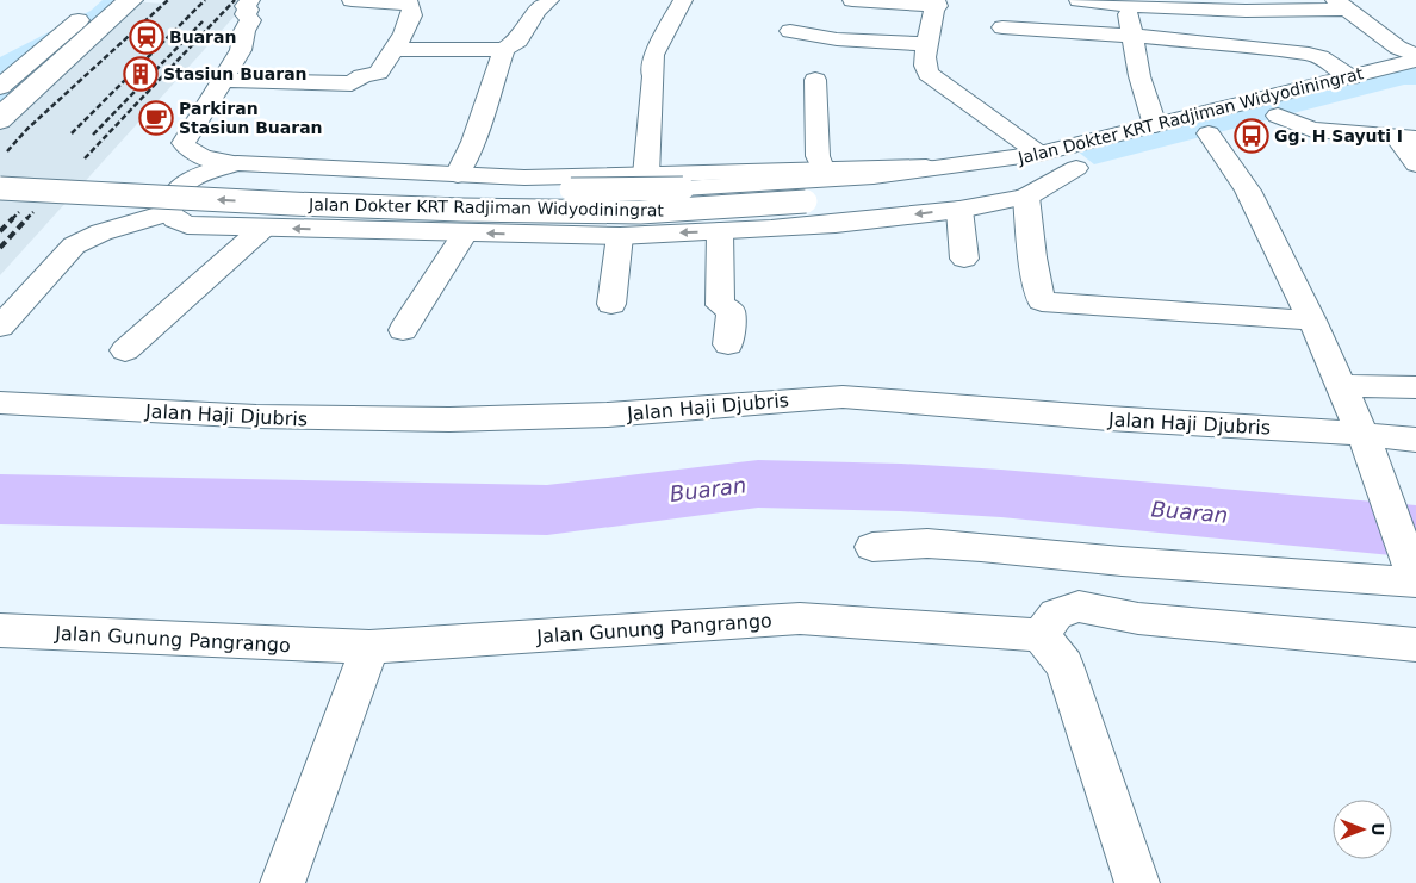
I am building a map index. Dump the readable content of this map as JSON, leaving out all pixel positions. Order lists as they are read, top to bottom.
{
  "streets": {
    "street": ["Jalan Dokter KRT Radjiman Widyodiningrat", "Jalan Haji Djubris", "Jalan Gunung Pangrango"]
  },
  "water": ["Buaran"],
  "places": {
    "station": ["Buaran"],
    "building": ["Stasiun Buaran"],
    "cafe": ["Parkiran Stasiun Buaran"],
    "bus stop": ["Gg. H Sayuti I"]
  },
  "north": "right"
}
